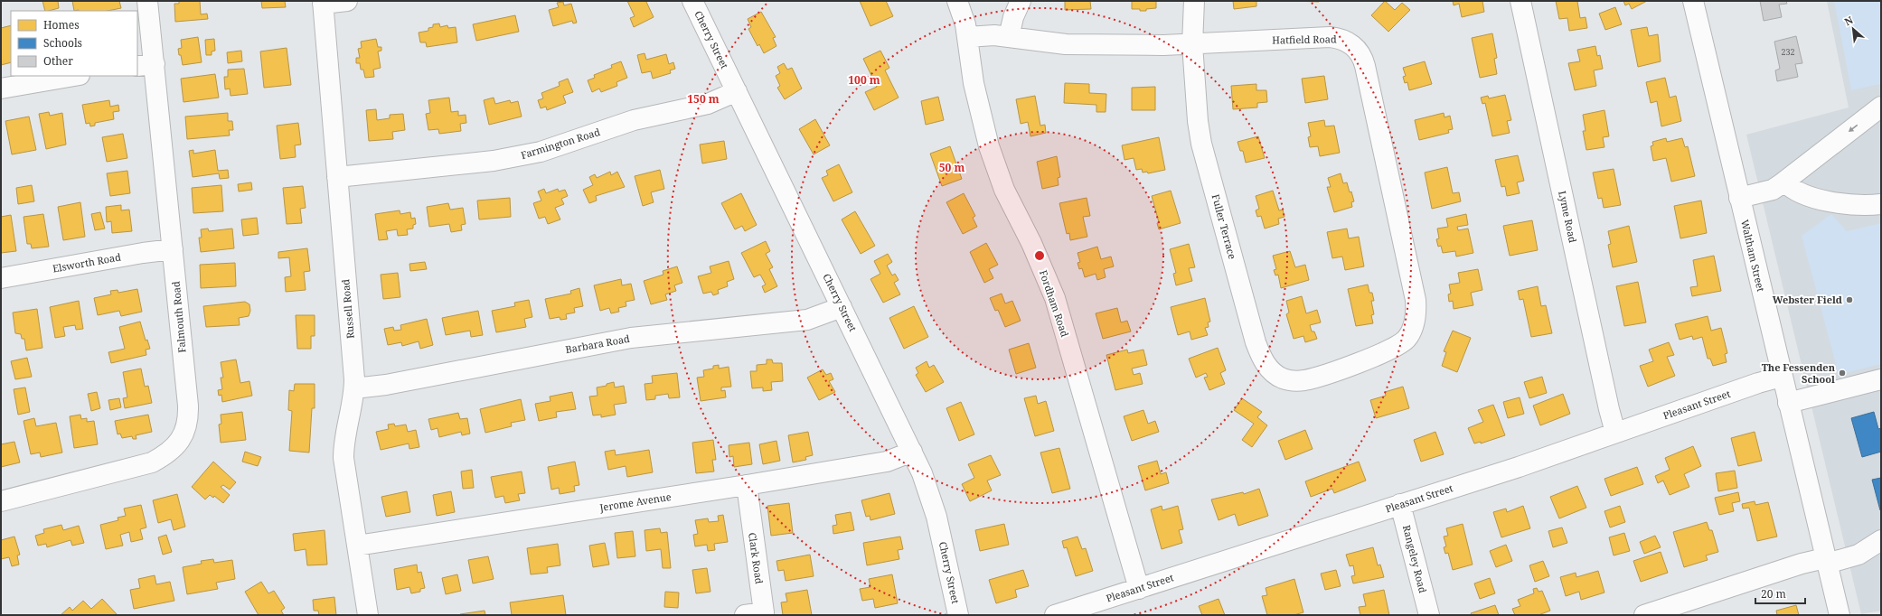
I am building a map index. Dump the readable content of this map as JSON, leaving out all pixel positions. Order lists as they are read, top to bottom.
{
  "streets": {
    "street": [
      "Cherry Street",
      "Hatfield Road",
      "Farmington Road",
      "Lyme Road",
      "Fuller Terrace",
      "Waltham Street",
      "Elsworth Road",
      "Fordham Road",
      "Russell Road",
      "Falmouth Road",
      "Barbara Road",
      "Pleasant Street",
      "Jerome Avenue",
      "Clark Road",
      "Rangeley Road"
    ]
  },
  "crossings": [
    ["Cherry Street", "Farmington Road"],
    ["Cherry Street", "Barbara Road"],
    ["Cherry Street", "Jerome Avenue"],
    ["Hatfield Road", "Fuller Terrace"],
    ["Hatfield Road", "Fordham Road"],
    ["Farmington Road", "Russell Road"],
    ["Lyme Road", "Pleasant Street"],
    ["Waltham Street", "Pleasant Street"],
    ["Elsworth Road", "Falmouth Road"],
    ["Fordham Road", "Pleasant Street"],
    ["Russell Road", "Barbara Road"],
    ["Russell Road", "Jerome Avenue"],
    ["Pleasant Street", "Rangeley Road"],
    ["Jerome Avenue", "Clark Road"]
  ],
  "places": ["Webster Field", "The Fessenden School"],
  "house_numbers": ["232"],
  "legend": ["Homes", "Schools", "Other"],
  "scale_bar": "20 m",
  "north": "top left",
  "rings": ["100 m", "150 m", "50 m"]
}
